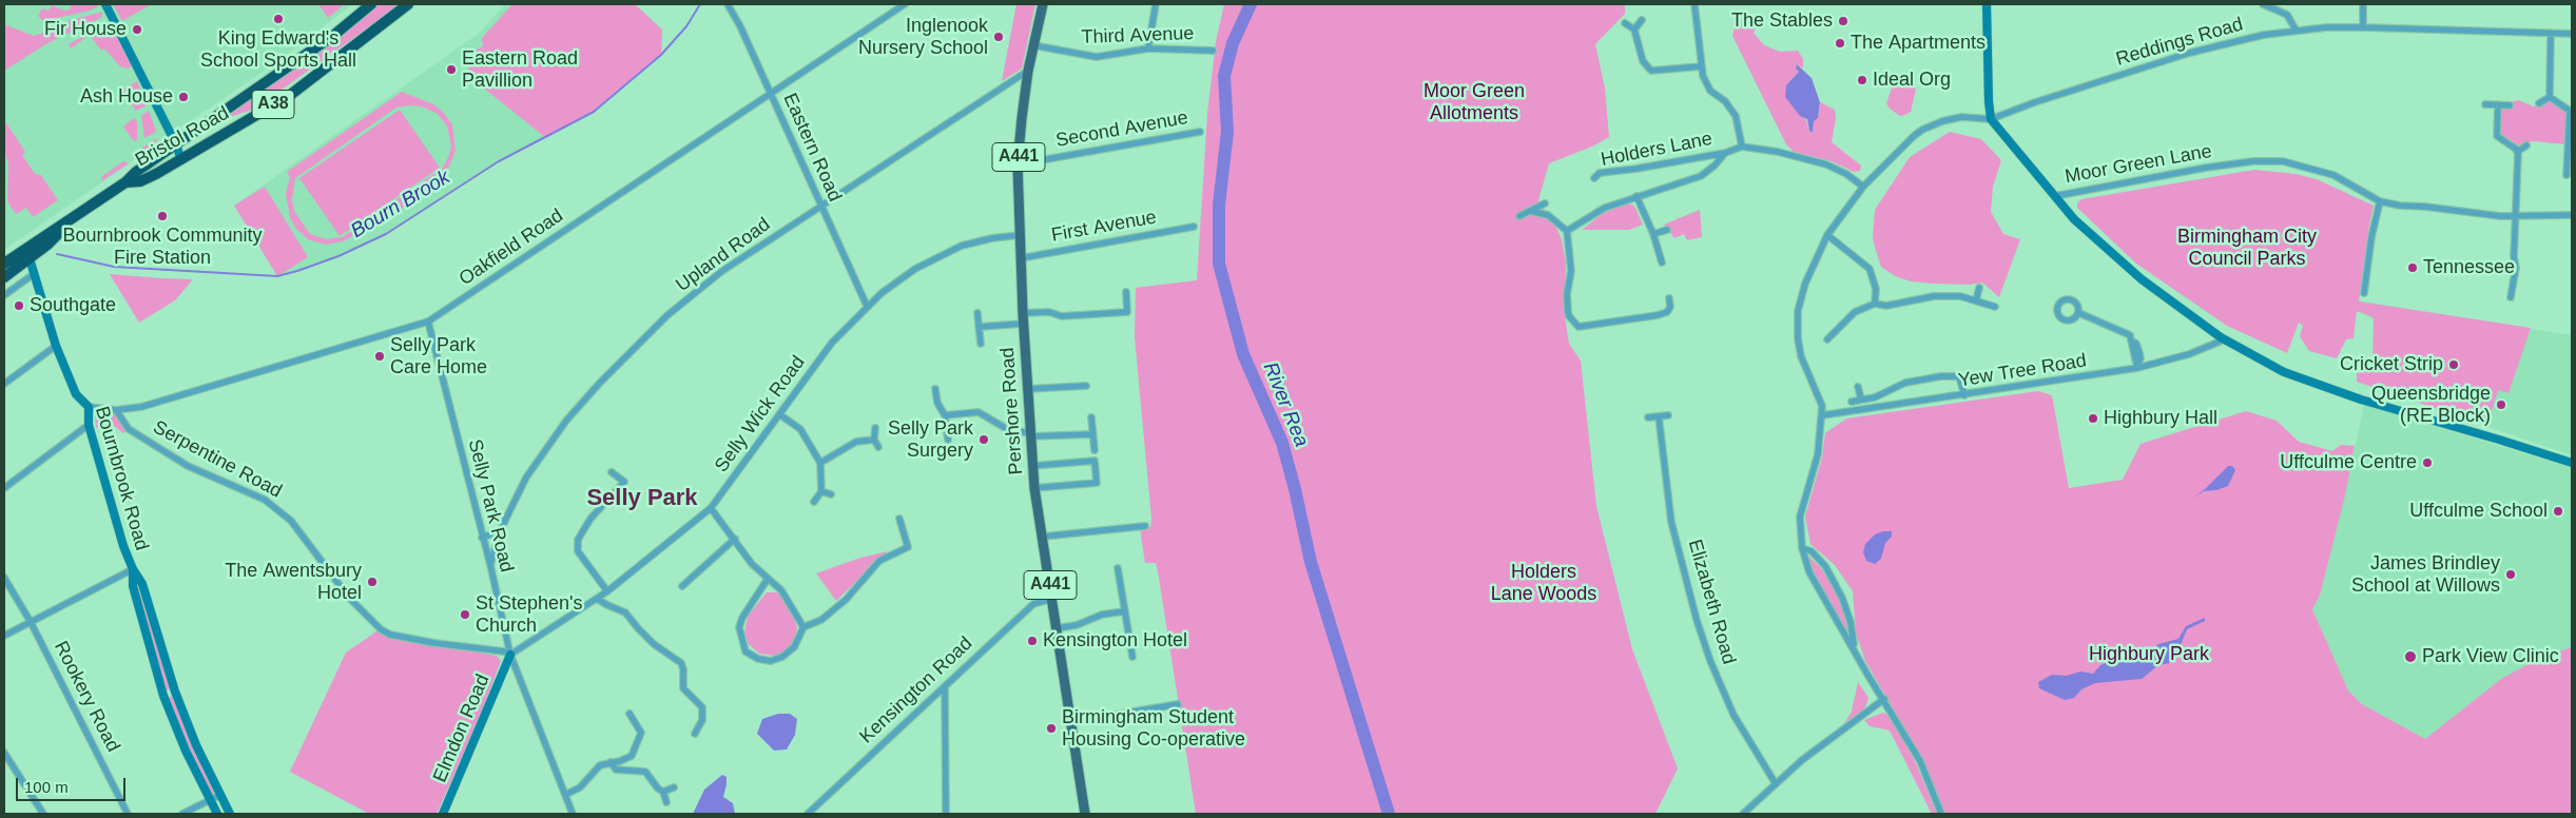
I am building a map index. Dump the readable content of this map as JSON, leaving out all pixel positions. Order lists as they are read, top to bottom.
{
  "streets": {
    "highway": ["A38", "Bristol Road"],
    "main road": ["A441", "Pershore Road"],
    "street": [
      "Third Avenue",
      "Reddings Road",
      "Second Avenue",
      "Eastern Road",
      "Holders Lane",
      "Moor Green Lane",
      "First Avenue",
      "Oakfield Road",
      "Upland Road",
      "Yew Tree Road",
      "Selly Wick Road",
      "Serpentine Road",
      "Bournbrook Road",
      "Selly Park Road",
      "Elizabeth Road",
      "Kensington Road",
      "Rookery Road",
      "Elmdon Road"
    ]
  },
  "crossings": [
    ["Third Avenue", "Pershore Road"],
    ["Reddings Road", "Moor Green Lane"],
    ["Second Avenue", "Pershore Road"],
    ["Bristol Road", "Bournbrook Road"],
    ["Eastern Road", "Oakfield Road"],
    ["Eastern Road", "Upland Road"],
    ["Eastern Road", "Selly Wick Road"],
    ["First Avenue", "Pershore Road"],
    ["Oakfield Road", "Serpentine Road"],
    ["Oakfield Road", "Bournbrook Road"],
    ["Oakfield Road", "Selly Park Road"],
    ["Upland Road", "Pershore Road"],
    ["Upland Road", "Selly Park Road"],
    ["Pershore Road", "Selly Wick Road"],
    ["Pershore Road", "Kensington Road"],
    ["Selly Wick Road", "Serpentine Road"],
    ["Selly Wick Road", "Selly Park Road"],
    ["Selly Wick Road", "Elmdon Road"],
    ["Serpentine Road", "Selly Park Road"],
    ["Serpentine Road", "Elmdon Road"],
    ["Selly Park Road", "Elmdon Road"]
  ],
  "districts": ["Selly Park"],
  "water": ["Bourn Brook", "River Rea"],
  "parks": [
    "Moor Green Allotments",
    "Birmingham City Council Parks",
    "Holders Lane Woods",
    "Highbury Park"
  ],
  "places": [
    "King Edward's School Sports Hall",
    "The Stables",
    "Fir House",
    "Inglenook Nursery School",
    "The Apartments",
    "Eastern Road Pavillion",
    "Ideal Org",
    "Ash House",
    "Bournbrook Community Fire Station",
    "Tennessee",
    "Southgate",
    "Selly Park Care Home",
    "Cricket Strip",
    "Queensbridge (RE Block)",
    "Highbury Hall",
    "Selly Park Surgery",
    "Uffculme Centre",
    "Uffculme School",
    "James Brindley School at Willows",
    "The Awentsbury Hotel",
    "St Stephen's Church",
    "Kensington Hotel",
    "Park View Clinic",
    "Birmingham Student Housing Co-operative"
  ],
  "scale_bar": "100 m"
}
